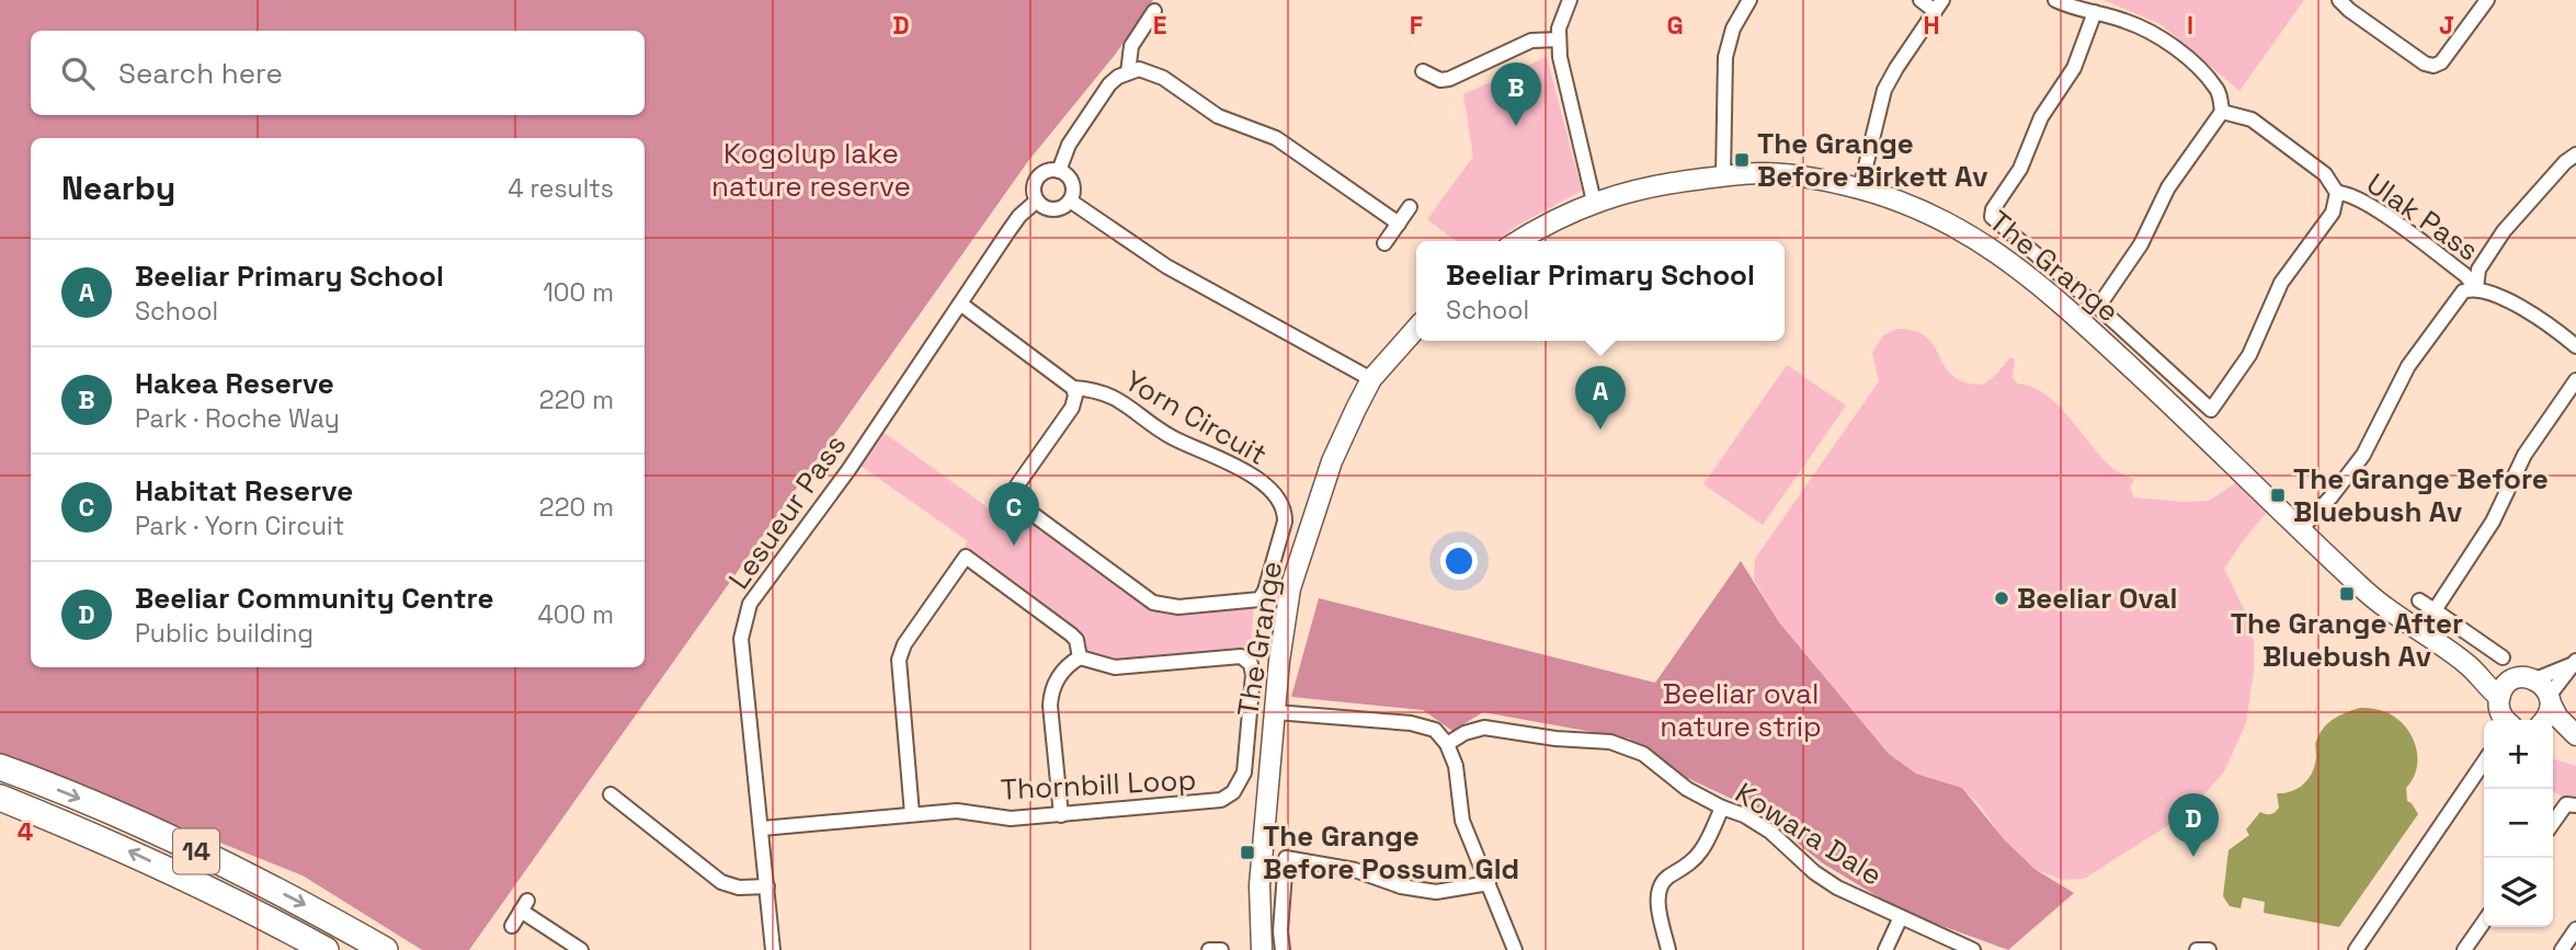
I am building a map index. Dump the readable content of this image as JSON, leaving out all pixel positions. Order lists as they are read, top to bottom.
{
  "streets": {
    "highway": ["14"],
    "street": [
      "Ulak Pass",
      "The Grange",
      "Yorn Circuit",
      "Lesueur Pass",
      "Thornbill Loop",
      "Kowara Dale"
    ]
  },
  "crossings": [
    ["Yorn Circuit", "Lesueur Pass"],
    ["Lesueur Pass", "Thornbill Loop"]
  ],
  "parks": ["Kogolup lake nature reserve", "Beeliar oval nature strip"],
  "places": {
    "transit": [
      "The Grange Before Birkett Av",
      "The Grange Before Bluebush Av",
      "The Grange After Bluebush Av",
      "The Grange Before Possum Gld"
    ],
    "other": ["Beeliar Oval"]
  },
  "page": {
    "search": "Search here",
    "pins": [
      "B",
      "A",
      "C",
      "D"
    ],
    "heading": ["Nearby", "4 results"],
    "list": [
      {
        "mark": "A",
        "name": "Beeliar Primary School",
        "note": "School",
        "value": "100 m"
      },
      {
        "mark": "B",
        "name": "Hakea Reserve",
        "note": "Park · Roche Way",
        "value": "220 m"
      },
      {
        "mark": "C",
        "name": "Habitat Reserve",
        "note": "Park · Yorn Circuit",
        "value": "220 m"
      },
      {
        "mark": "D",
        "name": "Beeliar Community Centre",
        "note": "Public building",
        "value": "400 m"
      }
    ],
    "popup": ["Beeliar Primary School", "School"],
    "map_buttons": ["+", "−"]
  },
  "grid": {
    "columns": [
      "D",
      "E",
      "F",
      "G",
      "H",
      "I",
      "J"
    ],
    "rows": ["4"]
  }
}
